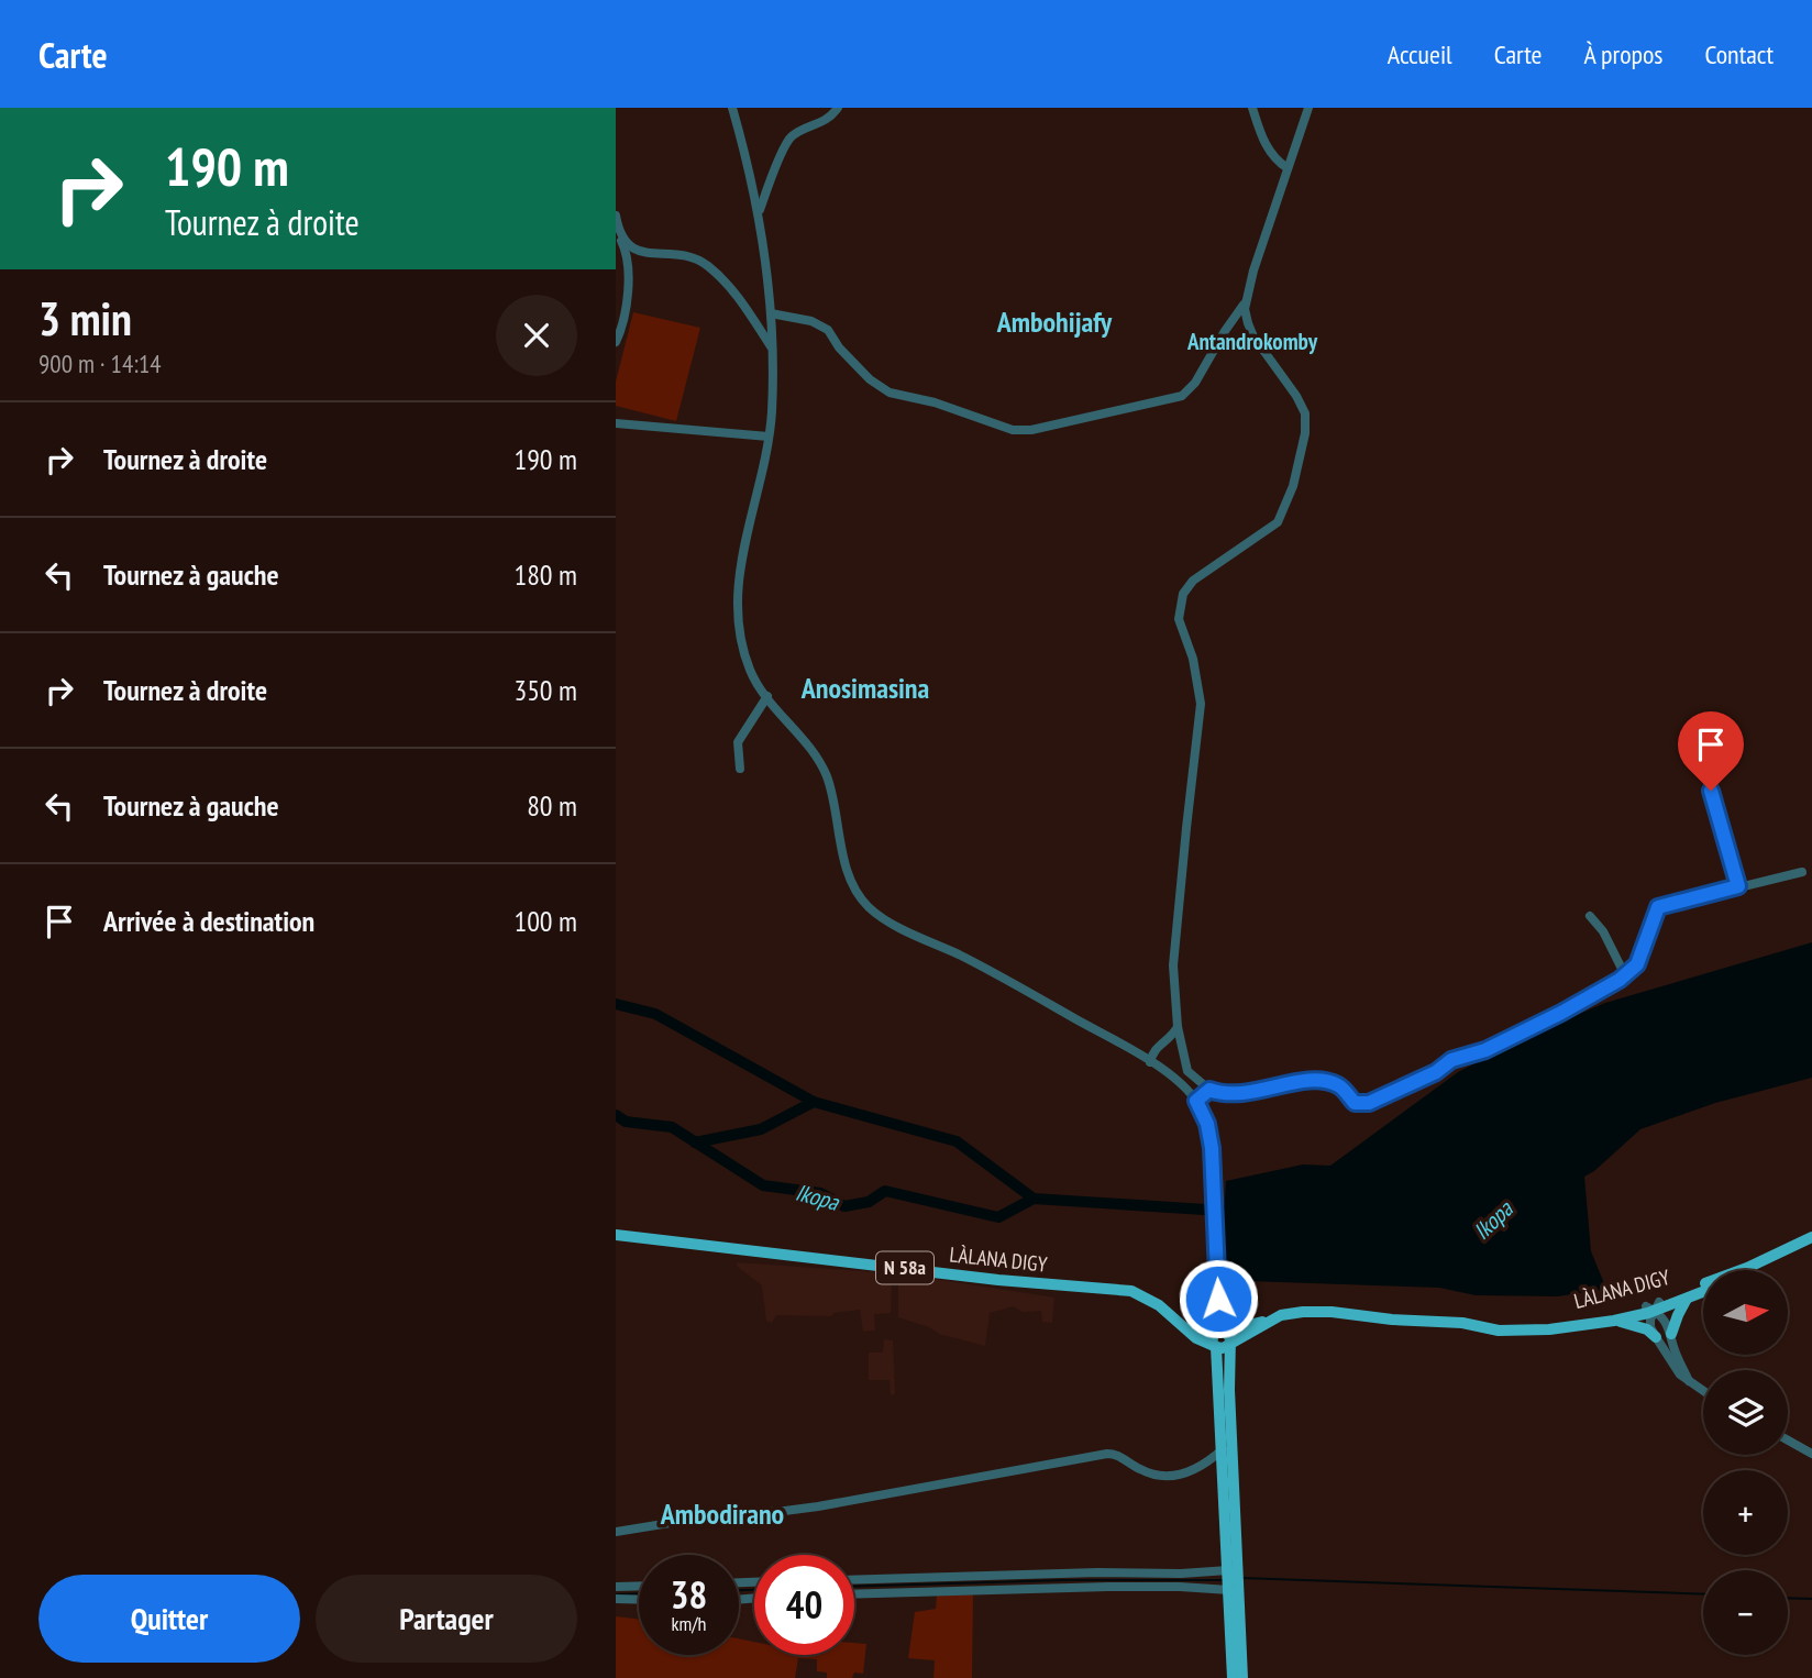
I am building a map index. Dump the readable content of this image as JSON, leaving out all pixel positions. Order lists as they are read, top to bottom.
{
  "streets": {
    "main road": ["LÀLANA DIGY", "N 58a"]
  },
  "crossings": [
    ["LÀLANA DIGY", "N 58a"]
  ],
  "districts": [
    "Ambohijafy",
    "Antandrokomby",
    "Anosimasina",
    "Ambodirano"
  ],
  "water": ["Ikopa"],
  "north": "right",
  "page": {
    "header": "Carte",
    "nav": [
      "Accueil",
      "Carte",
      "À propos",
      "Contact"
    ],
    "turn": ["190 m", "Tournez à droite"],
    "heading": ["3 min", "900 m · 14:14"],
    "list": [
      {
        "name": "Tournez à droite",
        "value": "190 m"
      },
      {
        "name": "Tournez à gauche",
        "value": "180 m"
      },
      {
        "name": "Tournez à droite",
        "value": "350 m"
      },
      {
        "name": "Tournez à gauche",
        "value": "80 m"
      },
      {
        "name": "Arrivée à destination",
        "value": "100 m"
      }
    ],
    "map_buttons": ["+", "−"],
    "speed": "38 km/h",
    "limit": "40",
    "buttons": ["Quitter", "Partager"]
  }
}
